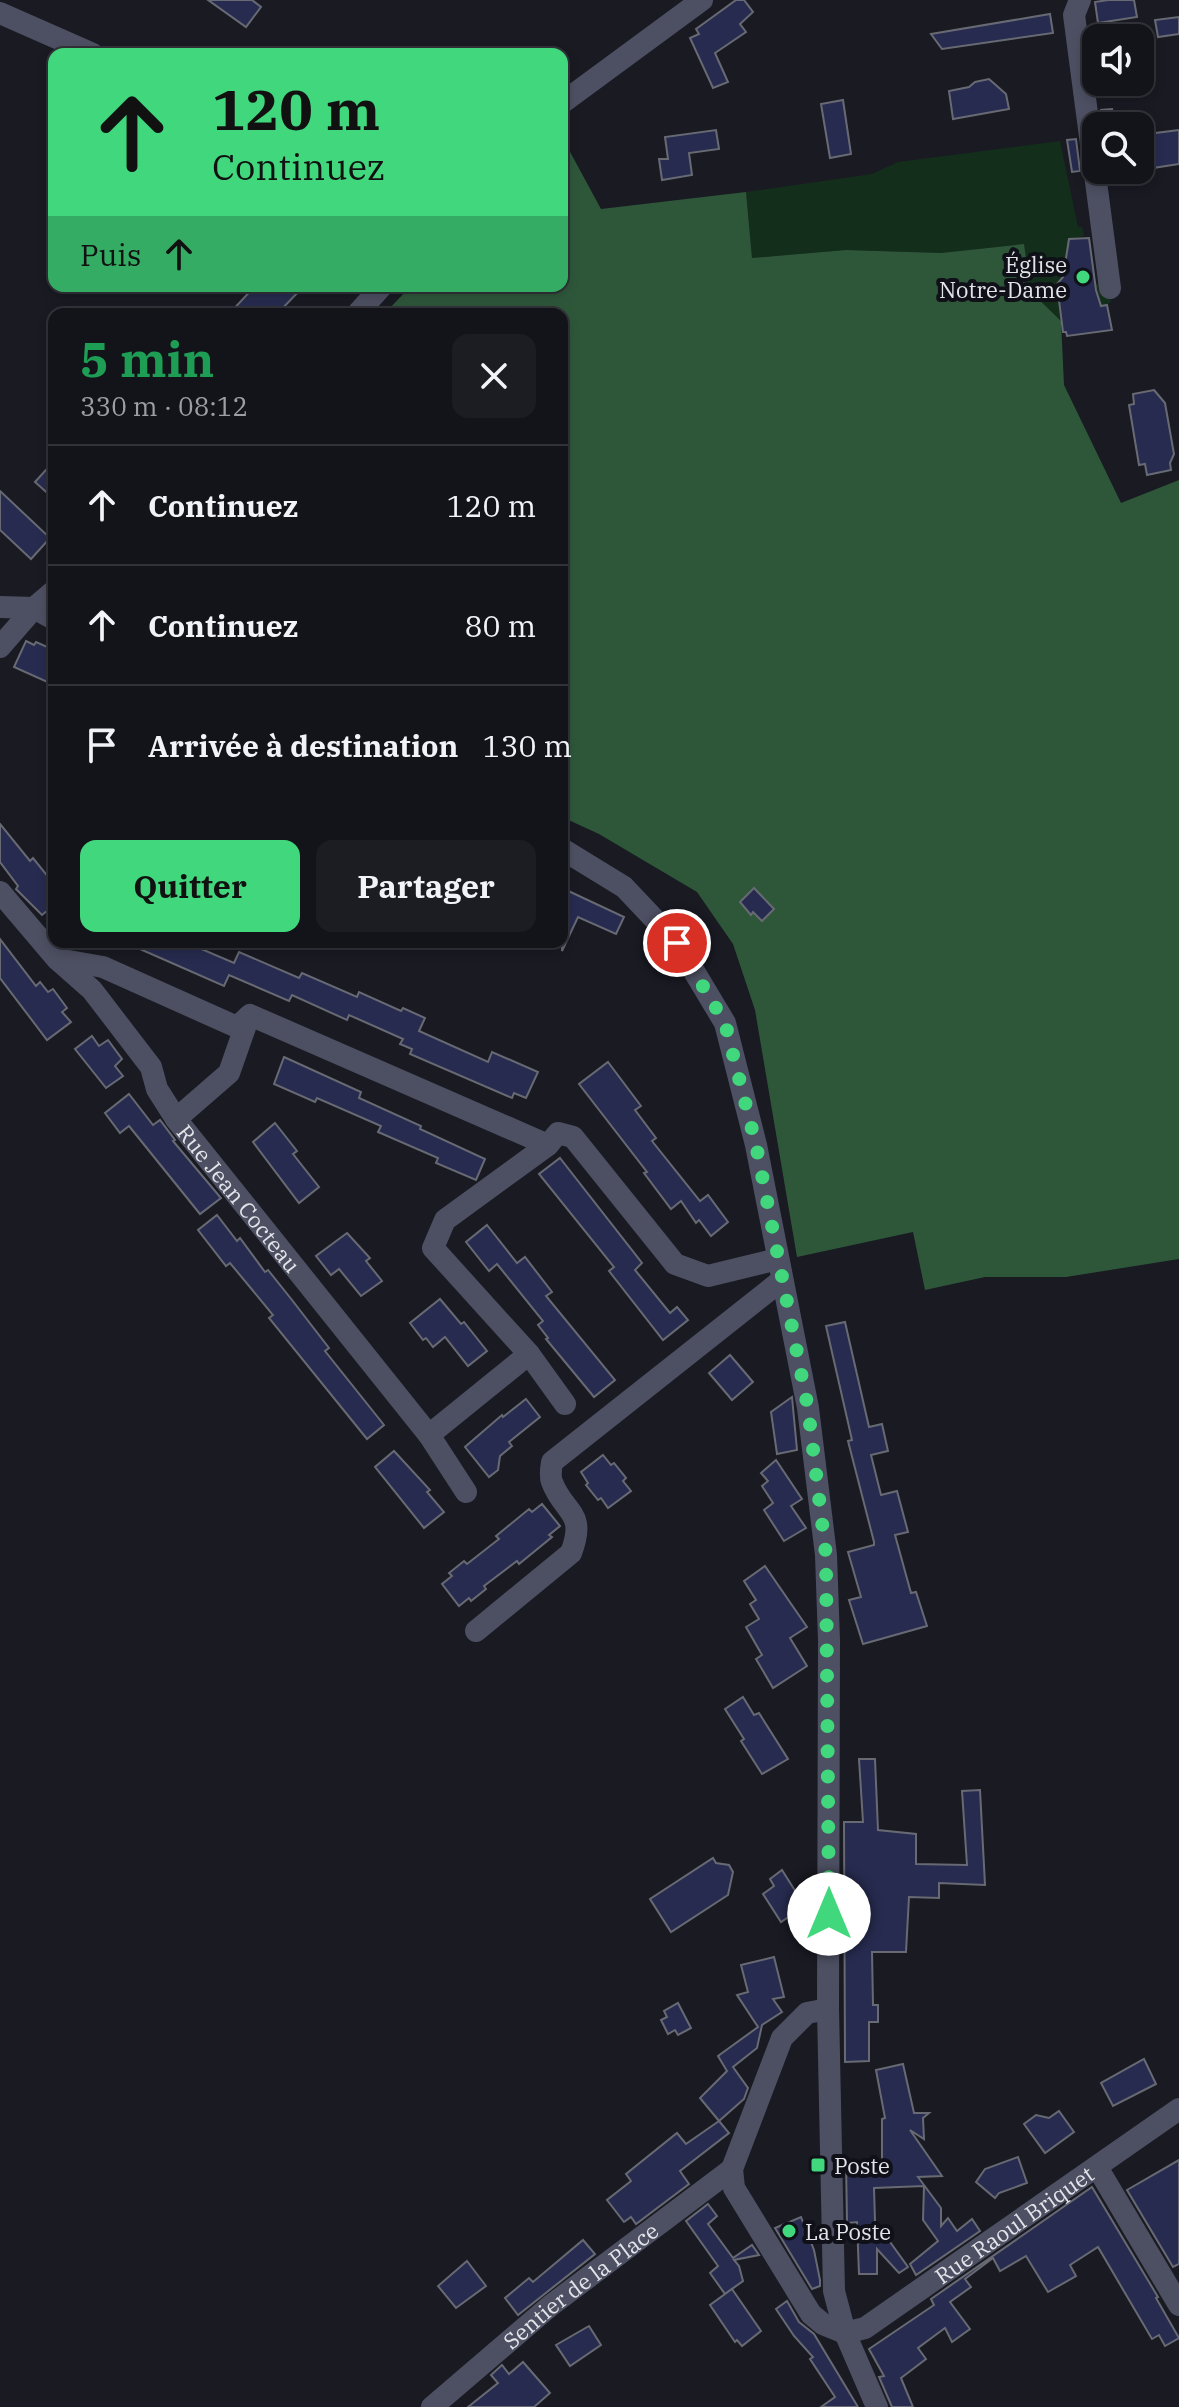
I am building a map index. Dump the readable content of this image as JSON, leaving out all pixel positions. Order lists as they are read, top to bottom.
{
  "streets": {
    "street": ["Rue Jean Cocteau", "Rue Raoul Briquet", "Sentier de la Place"]
  },
  "places": {
    "other": ["Église Notre-Dame", "La Poste"],
    "transit": ["Poste"]
  },
  "page": {
    "turn": ["120 m", "Continuez"],
    "then": "Puis",
    "heading": ["5 min", "330 m · 08:12"],
    "list": [
      {
        "name": "Continuez",
        "value": "120 m"
      },
      {
        "name": "Continuez",
        "value": "80 m"
      },
      {
        "name": "Arrivée à destination",
        "value": "130 m"
      }
    ],
    "buttons": ["Quitter", "Partager"]
  }
}
